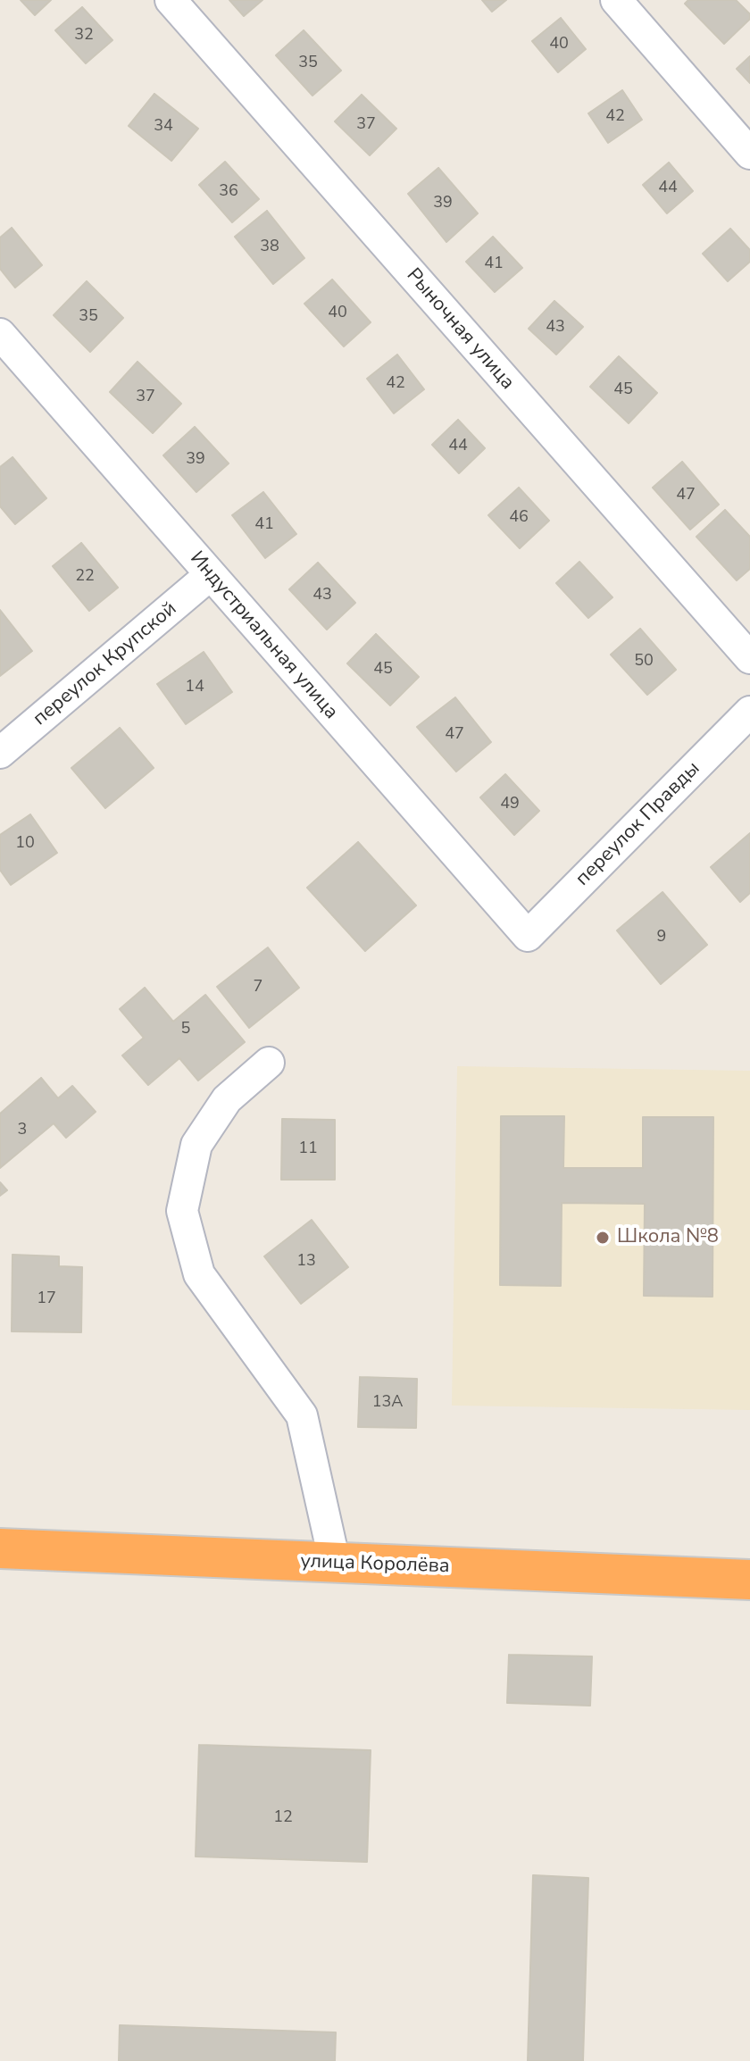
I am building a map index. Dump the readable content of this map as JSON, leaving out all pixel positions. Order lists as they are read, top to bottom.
{
  "streets": {
    "highway": ["улица Королёва"],
    "street": [
      "Рыночная улица",
      "Индустриальная улица",
      "переулок Крупской",
      "переулок Правды"
    ]
  },
  "crossings": [
    ["Индустриальная улица", "переулок Крупской"],
    ["Индустриальная улица", "переулок Правды"]
  ],
  "places": ["Школа №8"],
  "house_numbers": [
    "32",
    "40",
    "35",
    "42",
    "37",
    "34",
    "44",
    "36",
    "39",
    "38",
    "41",
    "40",
    "35",
    "43",
    "42",
    "45",
    "37",
    "44",
    "39",
    "47",
    "46",
    "41",
    "22",
    "43",
    "50",
    "45",
    "14",
    "47",
    "49",
    "10",
    "9",
    "7",
    "5",
    "3",
    "11",
    "13",
    "17",
    "13А",
    "12"
  ]
}
